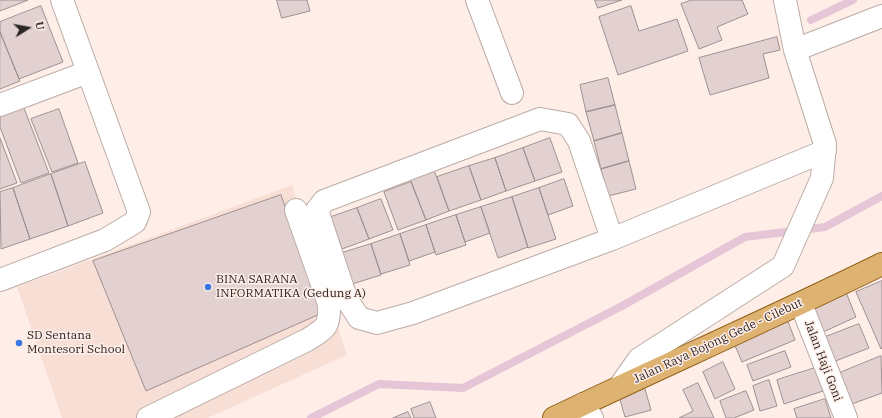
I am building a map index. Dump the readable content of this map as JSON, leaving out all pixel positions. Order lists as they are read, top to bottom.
{
  "streets": {
    "main road": ["Jalan Raya Bojong Gede - Cilebut"],
    "street": ["Jalan Haji Goni"]
  },
  "crossings": [
    ["Jalan Raya Bojong Gede - Cilebut", "Jalan Haji Goni"]
  ],
  "places": ["BINA SARANA INFORMATIKA (Gedung A)", "SD Sentana Montesori School"],
  "north": "right"
}
